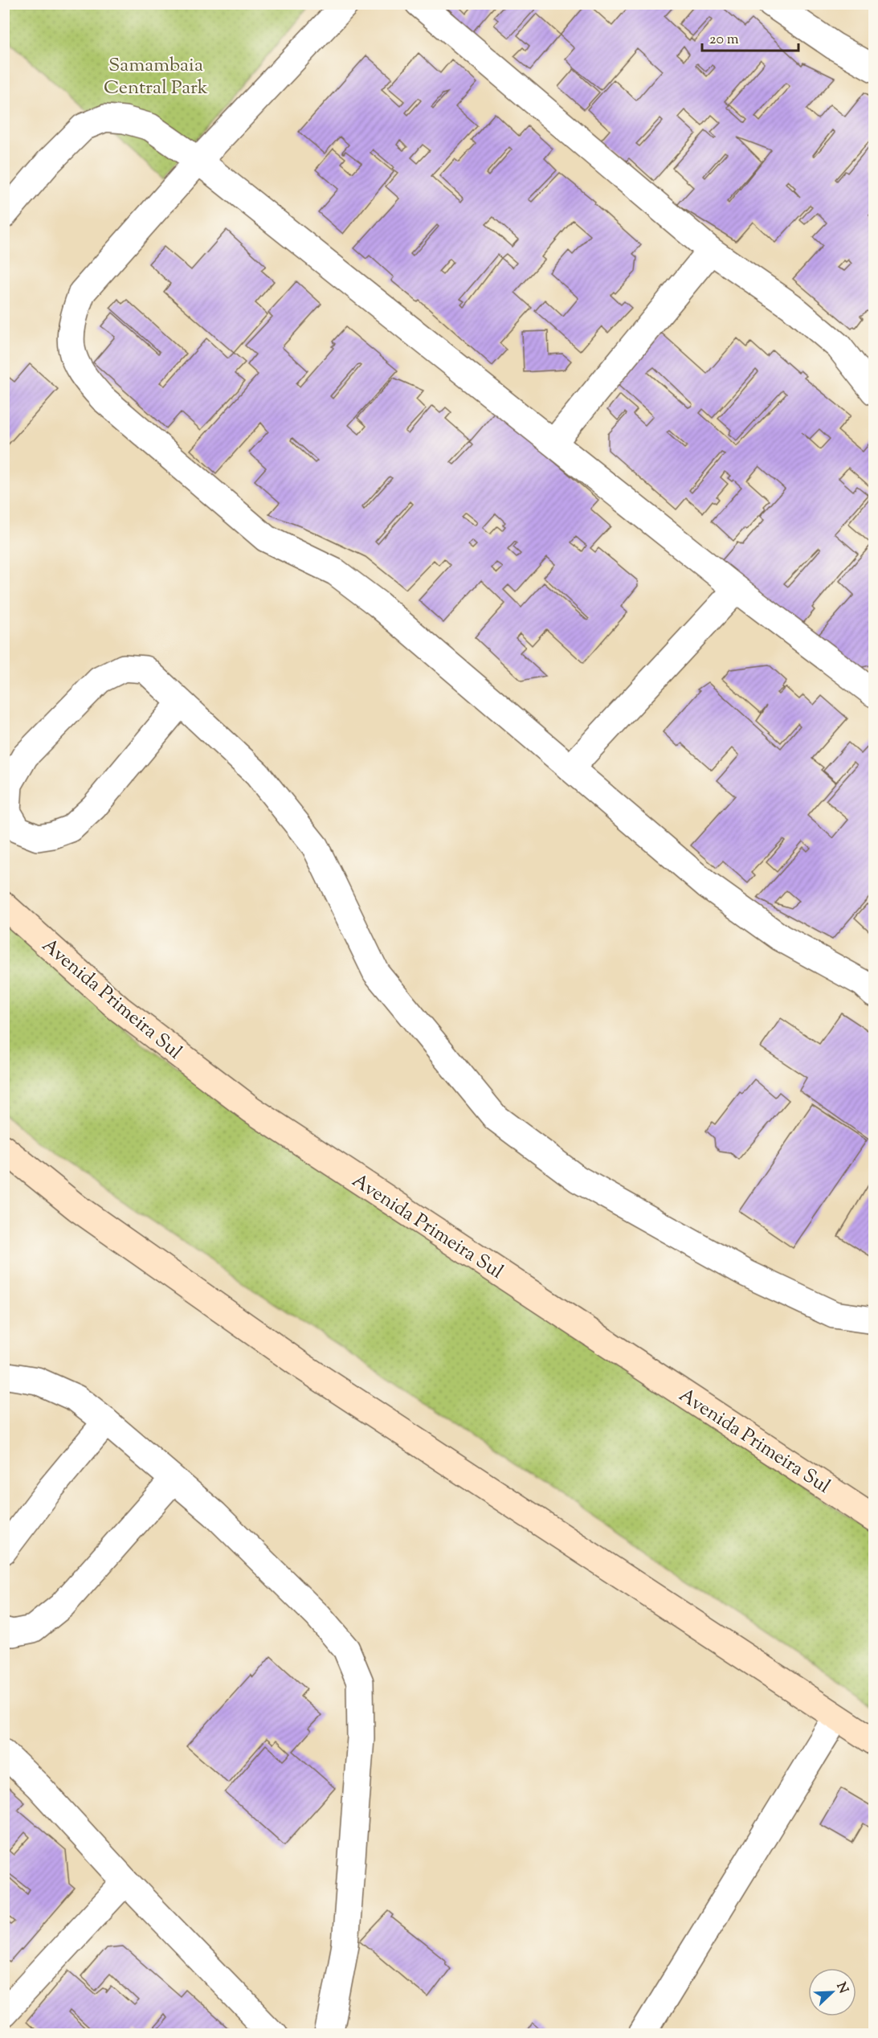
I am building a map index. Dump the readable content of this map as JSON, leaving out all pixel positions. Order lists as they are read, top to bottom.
{
  "streets": {
    "main road": ["Avenida Primeira Sul"]
  },
  "parks": ["Samambaia Central Park"],
  "scale_bar": "20 m",
  "north": "top right"
}
